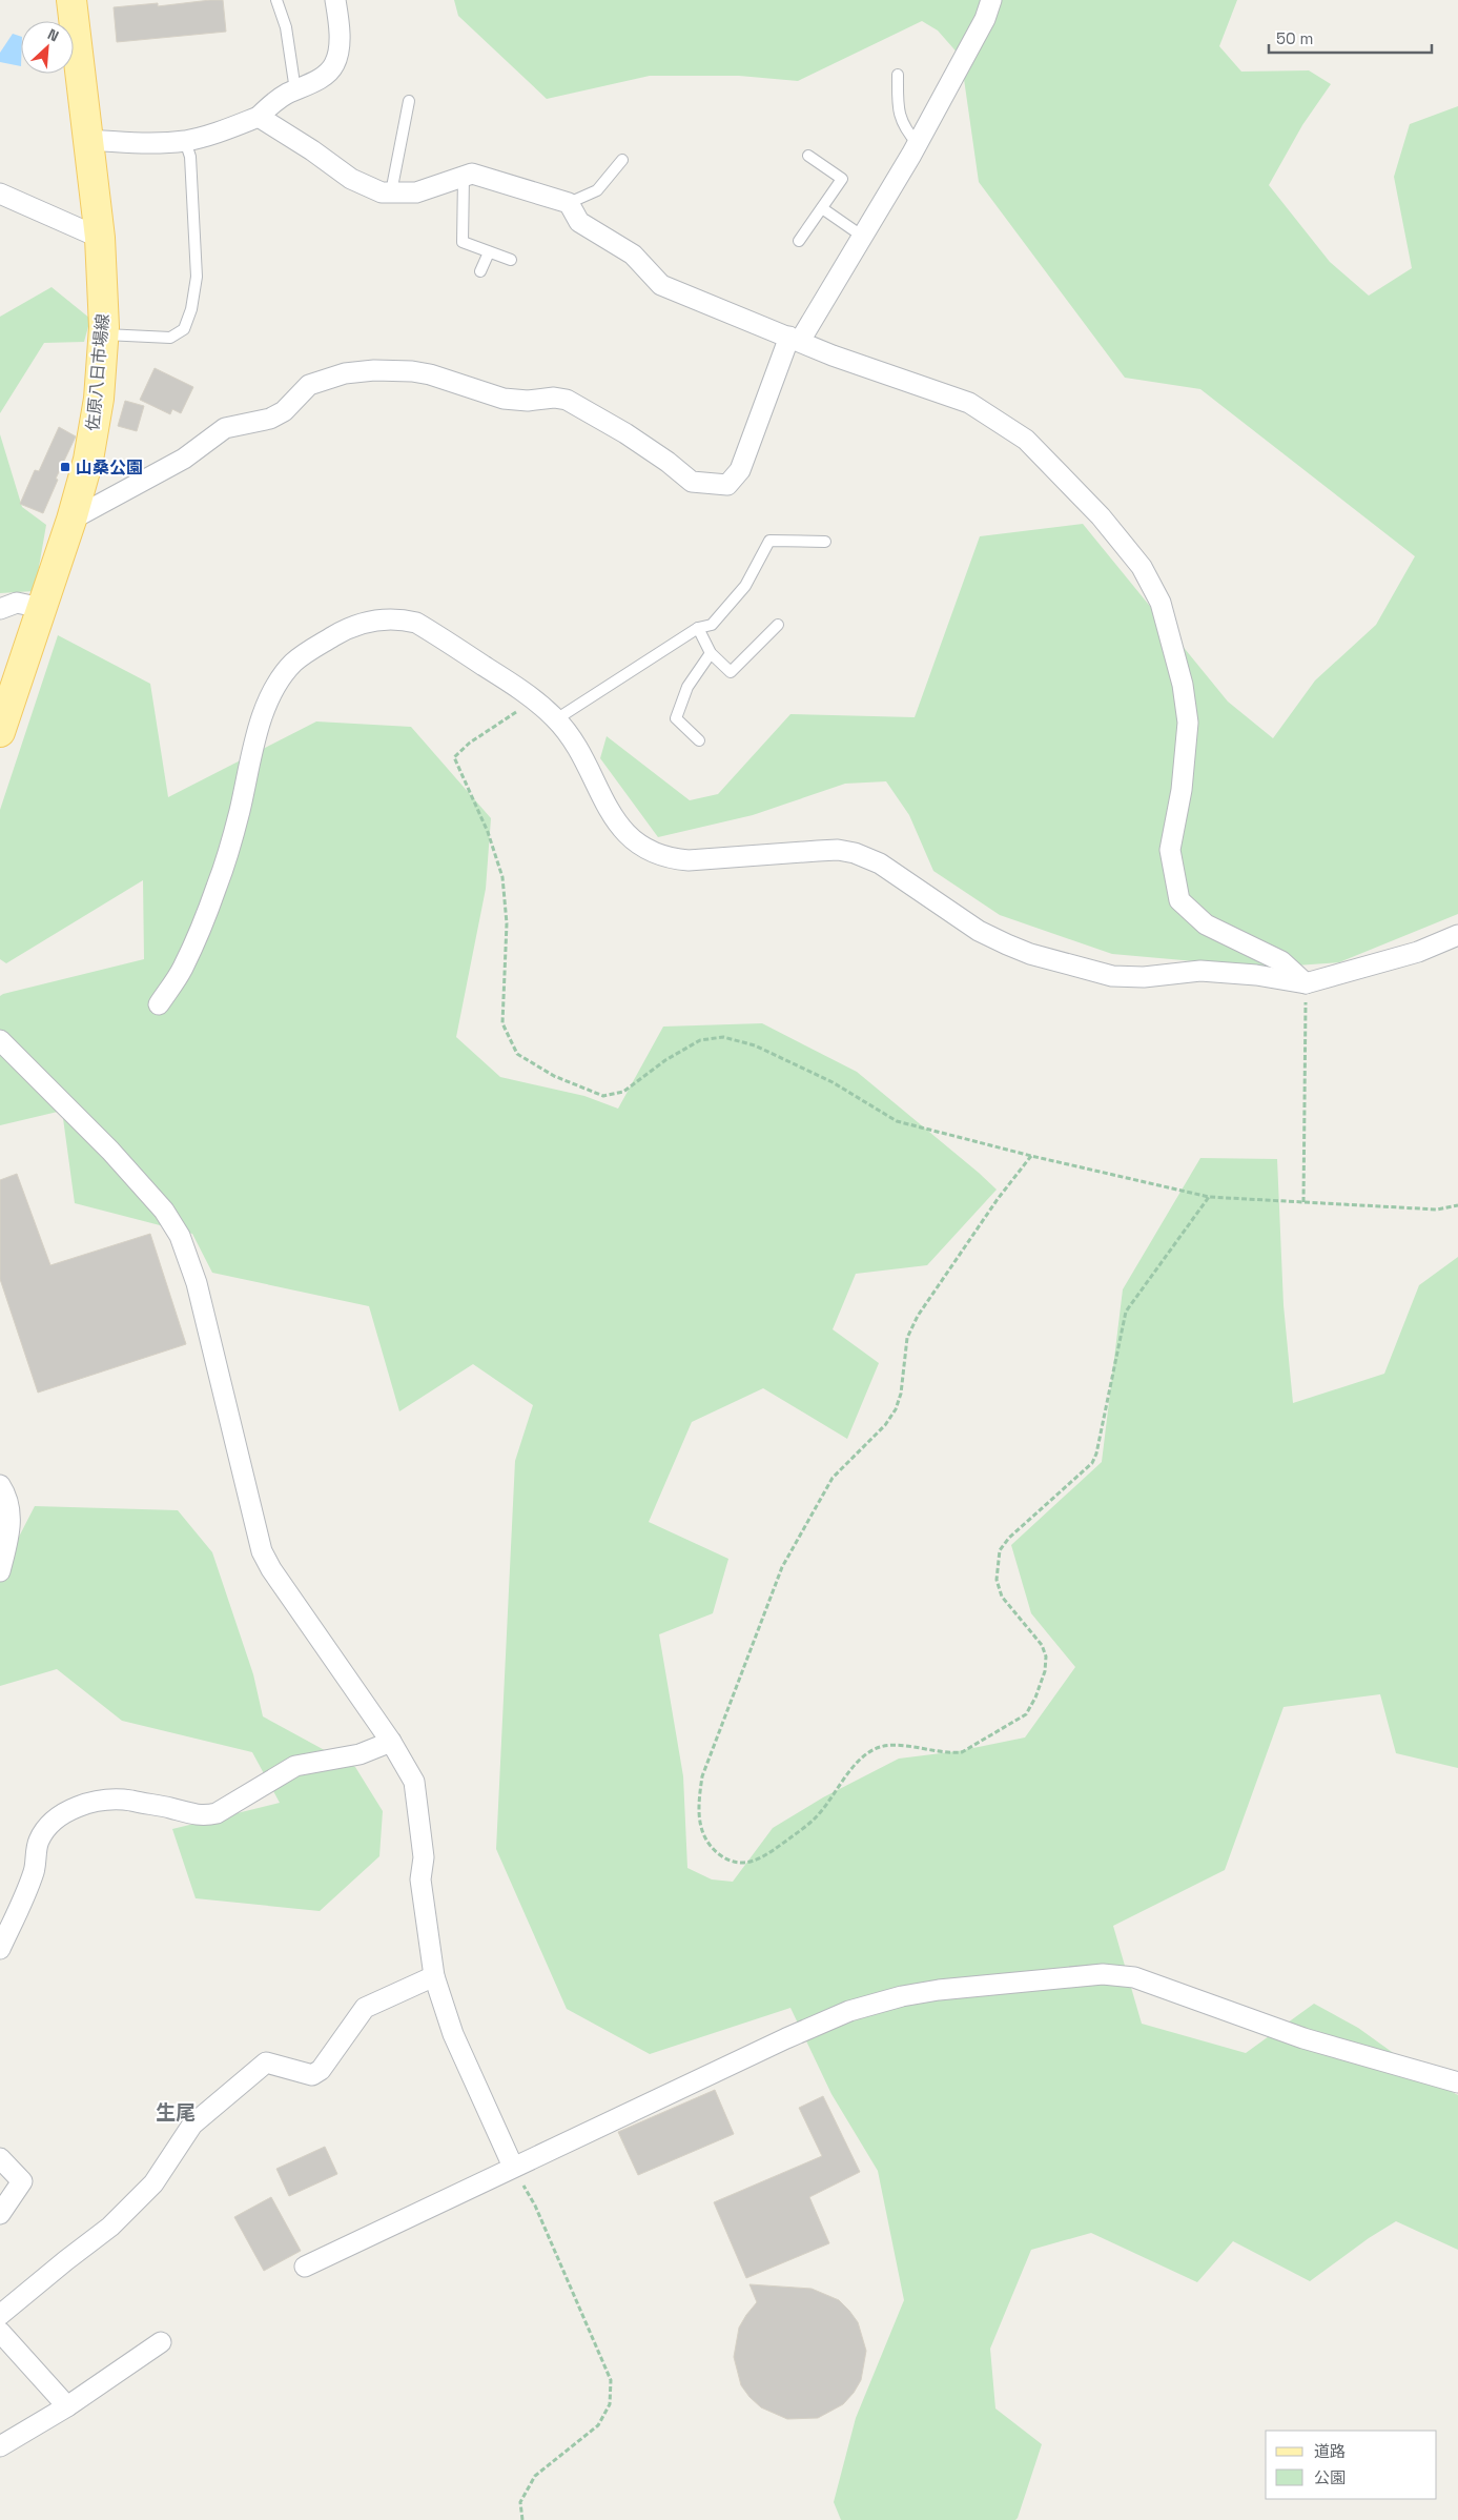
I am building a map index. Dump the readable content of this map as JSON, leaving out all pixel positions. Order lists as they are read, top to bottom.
{
  "streets": {
    "main road": ["佐原八日市場線"]
  },
  "districts": ["生尾"],
  "places": {
    "transit": ["山桑公園"]
  },
  "legend": ["道路", "公園"],
  "scale_bar": "50 m",
  "north": "top right"
}
